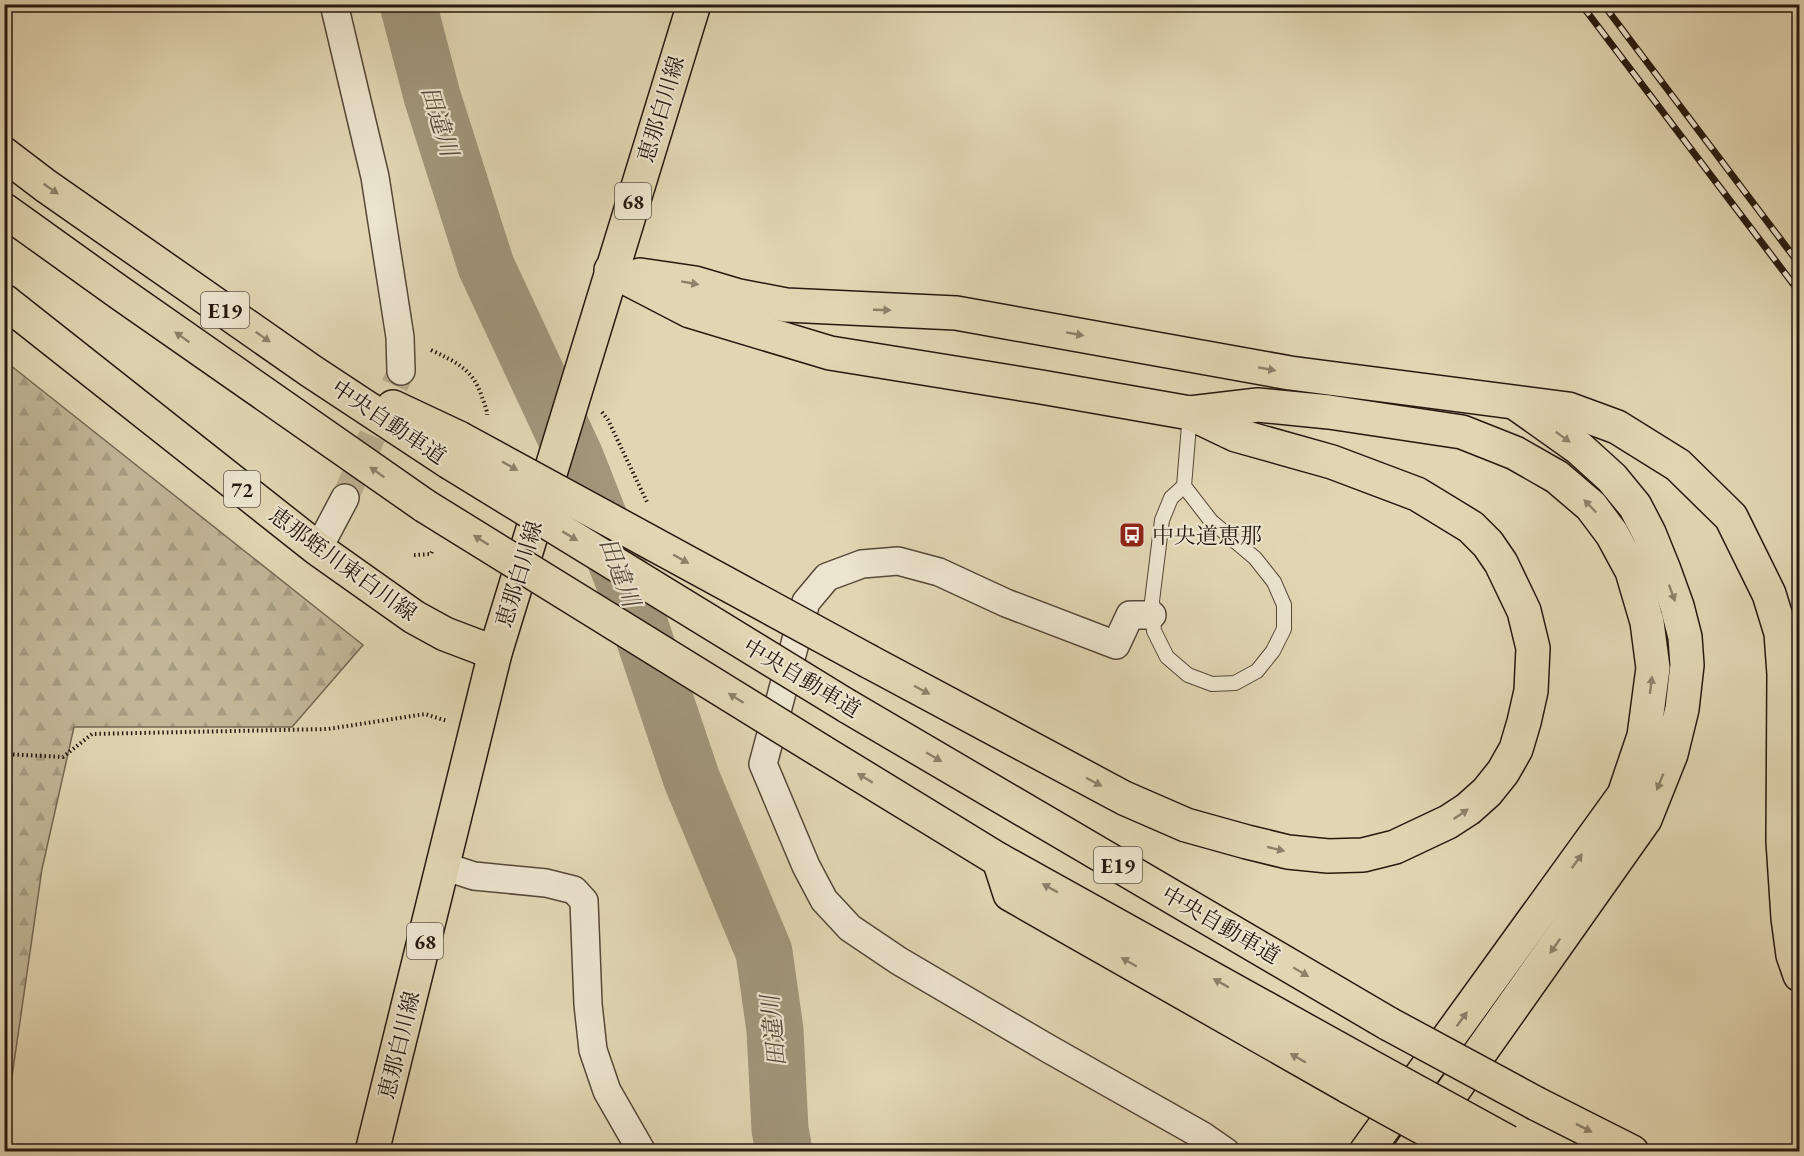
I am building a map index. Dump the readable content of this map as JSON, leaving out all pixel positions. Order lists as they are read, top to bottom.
{
  "streets": {
    "main road": [
      "恵那白川線",
      "68",
      "E19",
      "中央自動車道",
      "72",
      "恵那蛭川東白川線"
    ]
  },
  "crossings": [
    ["恵那白川線", "恵那蛭川東白川線"]
  ],
  "water": ["田違川"],
  "places": {
    "bus stop": ["中央道恵那"]
  }
}
